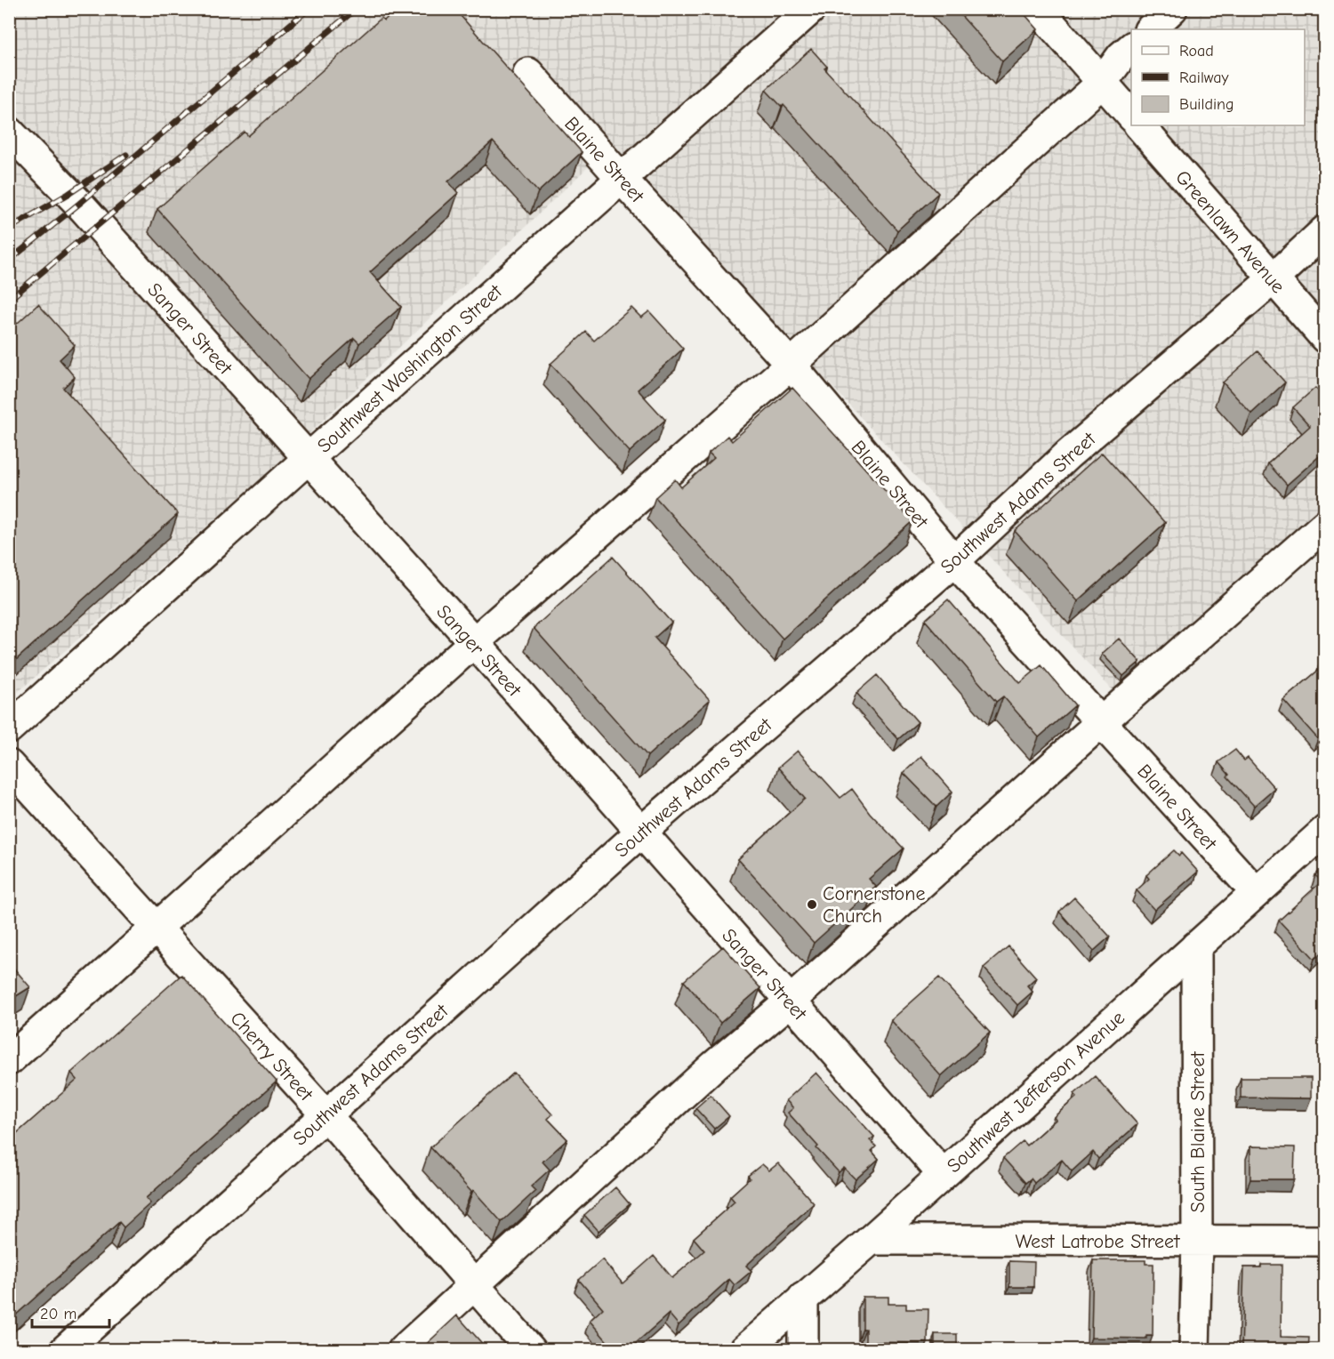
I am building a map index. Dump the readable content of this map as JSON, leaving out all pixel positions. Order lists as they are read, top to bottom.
{
  "streets": {
    "street": [
      "Blaine Street",
      "Greenlawn Avenue",
      "Sanger Street",
      "Southwest Washington Street",
      "Southwest Adams Street",
      "Cherry Street",
      "Southwest Jefferson Avenue",
      "South Blaine Street",
      "West Latrobe Street"
    ]
  },
  "crossings": [
    ["Blaine Street", "Southwest Washington Street"],
    ["Blaine Street", "Southwest Adams Street"],
    ["Blaine Street", "Southwest Jefferson Avenue"],
    ["Greenlawn Avenue", "Southwest Adams Street"],
    ["Sanger Street", "Southwest Washington Street"],
    ["Sanger Street", "Southwest Adams Street"],
    ["Sanger Street", "Southwest Jefferson Avenue"],
    ["Southwest Adams Street", "Cherry Street"],
    ["Southwest Jefferson Avenue", "South Blaine Street"],
    ["Southwest Jefferson Avenue", "West Latrobe Street"],
    ["South Blaine Street", "West Latrobe Street"]
  ],
  "places": ["Cornerstone Church"],
  "legend": ["Road", "Railway", "Building"],
  "scale_bar": "20 m"
}
